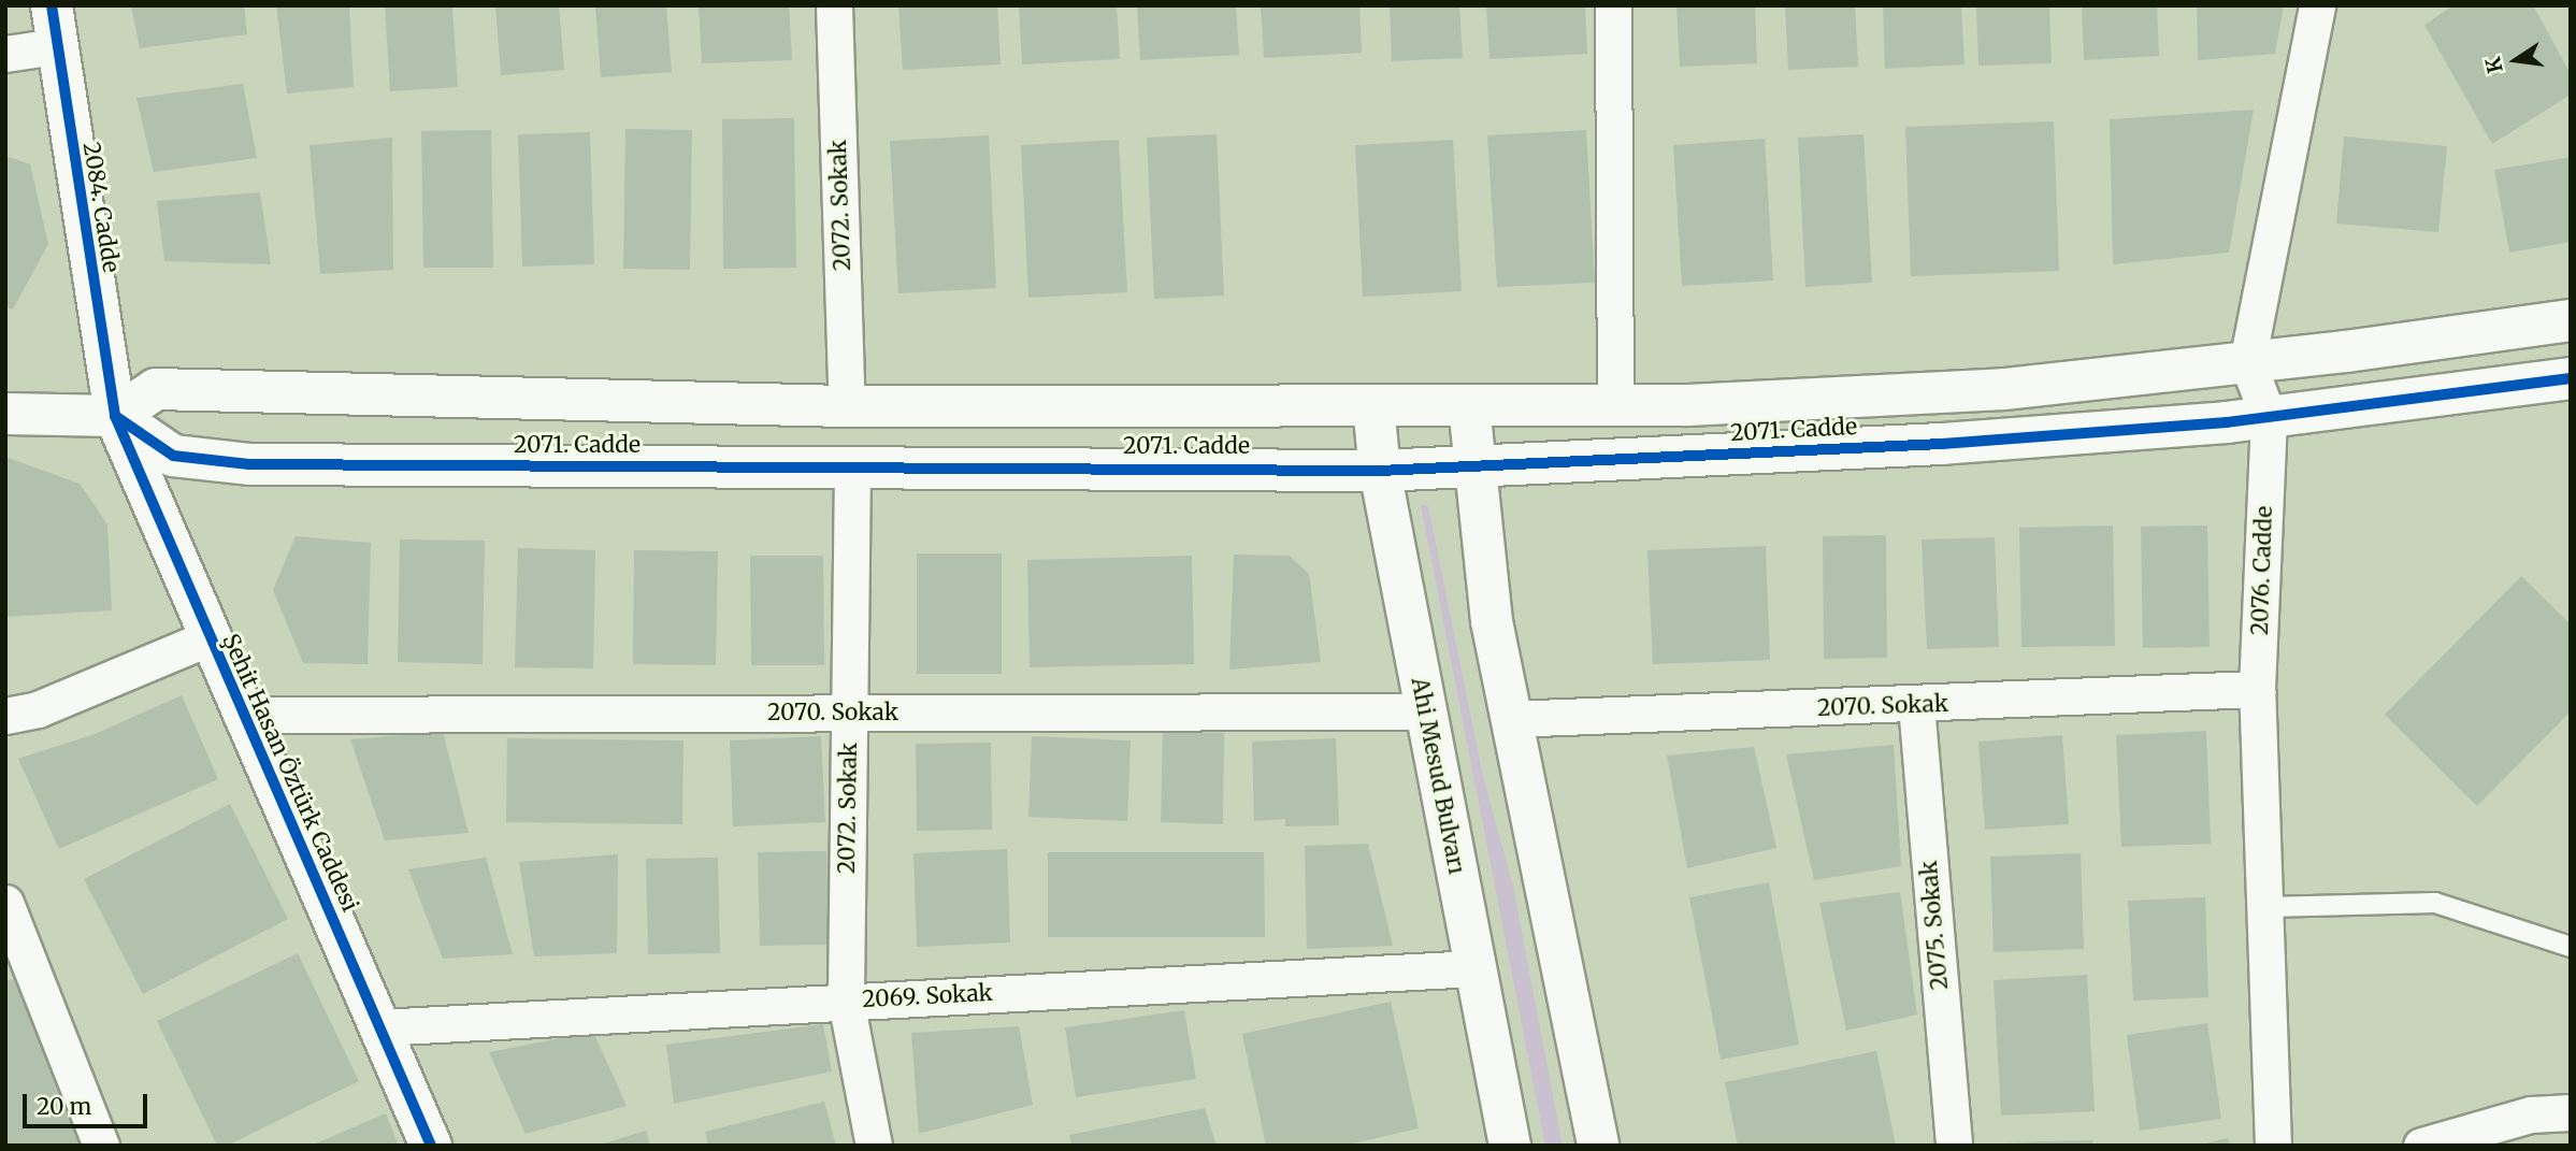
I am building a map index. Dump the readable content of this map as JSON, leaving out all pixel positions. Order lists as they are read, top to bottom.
{
  "streets": {
    "street": [
      "2072. Sokak",
      "2084. Cadde",
      "2071. Cadde",
      "2076. Cadde",
      "2070. Sokak",
      "Şehit Hasan Öztürk Caddesi",
      "Ahi Mesud Bulvarı",
      "2075. Sokak",
      "2069. Sokak"
    ]
  },
  "crossings": [
    ["2072. Sokak", "2071. Cadde"],
    ["2072. Sokak", "2070. Sokak"],
    ["2072. Sokak", "2069. Sokak"],
    ["2084. Cadde", "2071. Cadde"],
    ["2084. Cadde", "Şehit Hasan Öztürk Caddesi"],
    ["2071. Cadde", "2076. Cadde"],
    ["2071. Cadde", "Şehit Hasan Öztürk Caddesi"],
    ["2071. Cadde", "Ahi Mesud Bulvarı"],
    ["2076. Cadde", "2070. Sokak"],
    ["2070. Sokak", "Şehit Hasan Öztürk Caddesi"],
    ["2070. Sokak", "Ahi Mesud Bulvarı"],
    ["2070. Sokak", "2075. Sokak"],
    ["Şehit Hasan Öztürk Caddesi", "2069. Sokak"],
    ["Ahi Mesud Bulvarı", "2069. Sokak"]
  ],
  "scale_bar": "20 m",
  "north": "left"
}
